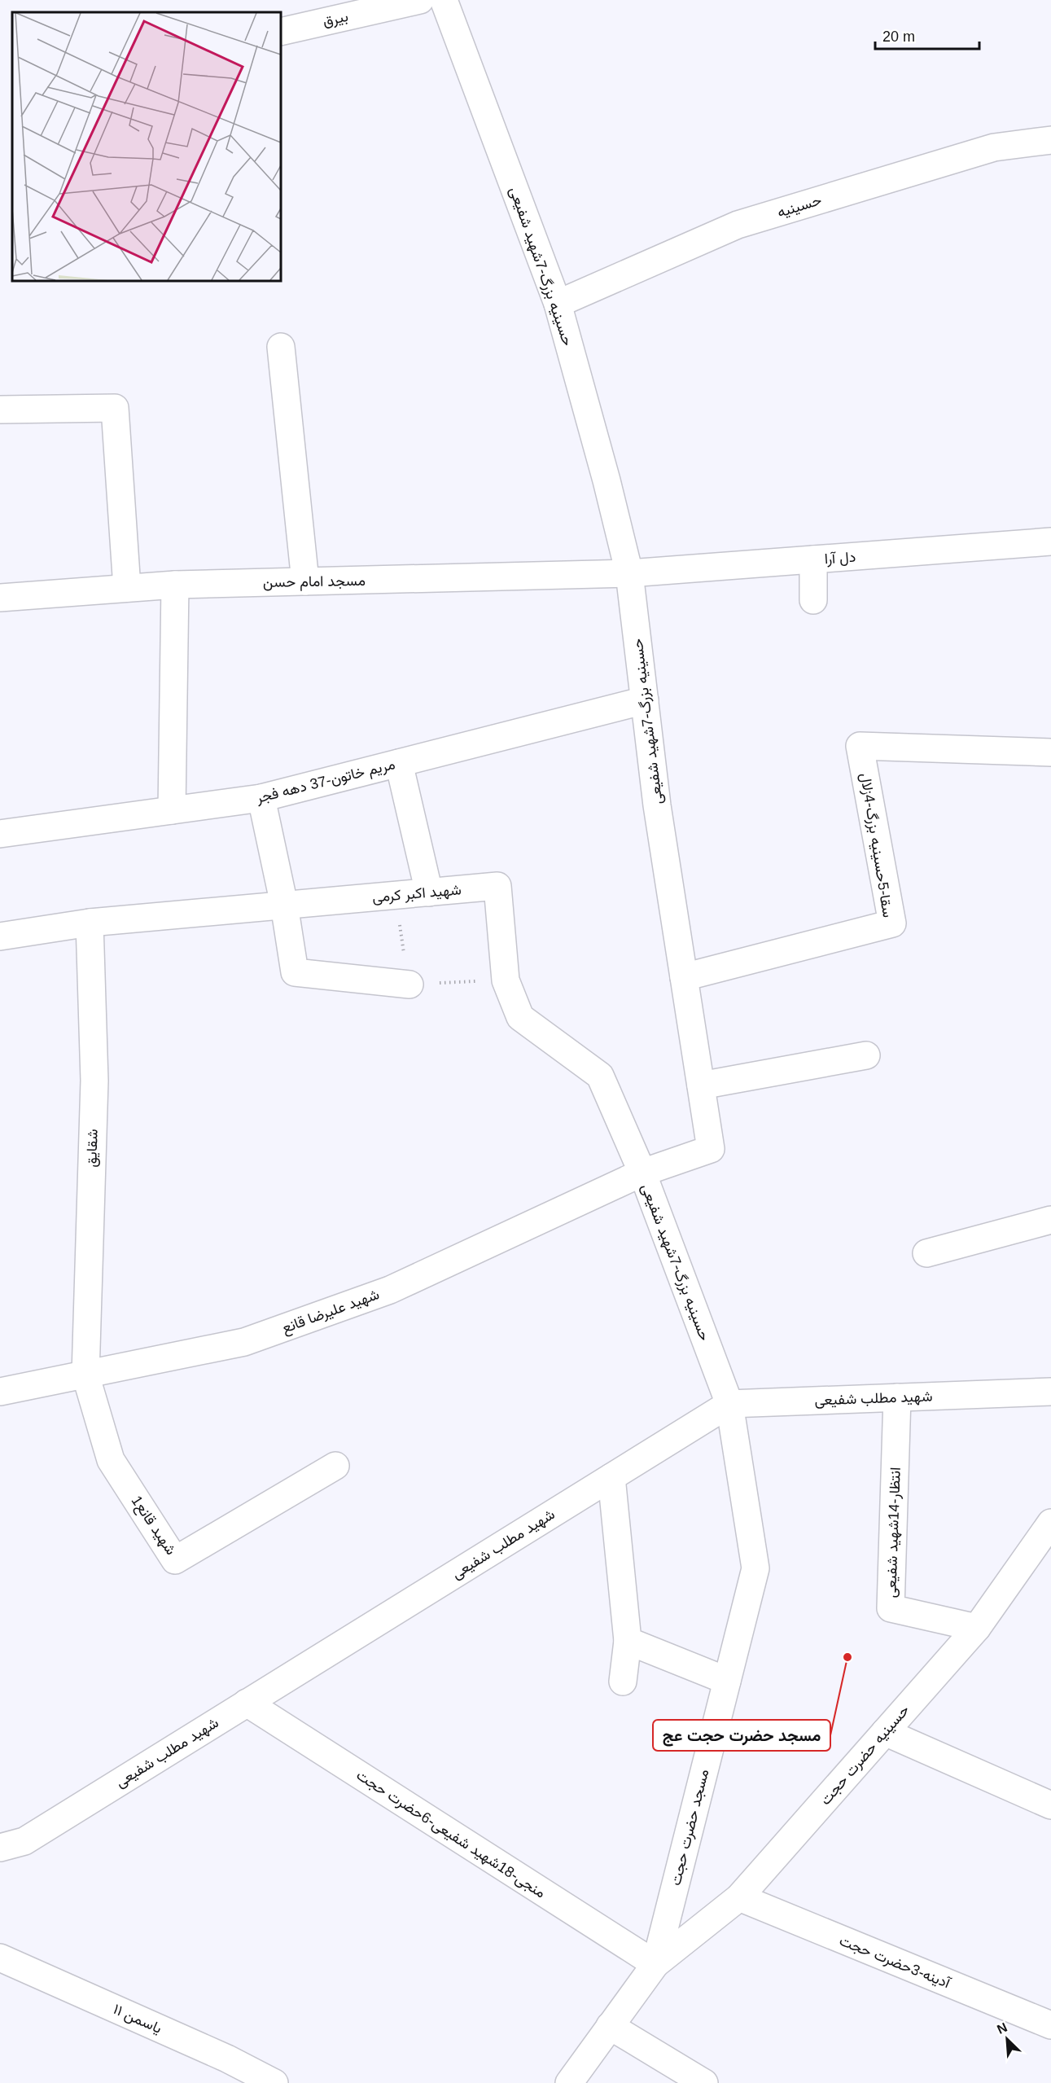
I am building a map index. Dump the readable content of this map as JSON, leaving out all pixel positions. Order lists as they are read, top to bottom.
{
  "streets": {
    "street": [
      "بیرق",
      "حسینیه",
      "حسینیه بزرگ-7شهید شفیعی",
      "دل آرا",
      "مسجد امام حسن",
      "مریم خاتون-37 دهه فجر",
      "سقا-5حسینیه بزرگ-4زلال",
      "شهید اکبر کرمی",
      "شقایق",
      "شهید علیرضا قانع",
      "شهید مطلب شفیعی",
      "1شهید قانع",
      "انتظار-14شهید شفیعی",
      "حسینیه حضرت حجت",
      "مسجد حضرت حجت",
      "منجی-18شهید شفیعی-6حضرت حجت",
      "آدینه-3حضرت حجت",
      "یاسمن ۱۱"
    ]
  },
  "crossings": [
    ["حسینیه", "حسینیه بزرگ-7شهید شفیعی"],
    ["حسینیه بزرگ-7شهید شفیعی", "دل آرا"],
    ["حسینیه بزرگ-7شهید شفیعی", "مسجد امام حسن"],
    ["حسینیه بزرگ-7شهید شفیعی", "مریم خاتون-37 دهه فجر"],
    ["حسینیه بزرگ-7شهید شفیعی", "سقا-5حسینیه بزرگ-4زلال"],
    ["حسینیه بزرگ-7شهید شفیعی", "شهید اکبر کرمی"],
    ["حسینیه بزرگ-7شهید شفیعی", "شهید علیرضا قانع"],
    ["حسینیه بزرگ-7شهید شفیعی", "شهید مطلب شفیعی"],
    ["حسینیه بزرگ-7شهید شفیعی", "مسجد حضرت حجت"],
    ["دل آرا", "مسجد امام حسن"],
    ["شهید اکبر کرمی", "شقایق"],
    ["شهید اکبر کرمی", "شهید علیرضا قانع"],
    ["شقایق", "شهید علیرضا قانع"],
    ["شقایق", "1شهید قانع"],
    ["شهید علیرضا قانع", "1شهید قانع"],
    ["شهید مطلب شفیعی", "انتظار-14شهید شفیعی"],
    ["شهید مطلب شفیعی", "مسجد حضرت حجت"],
    ["شهید مطلب شفیعی", "منجی-18شهید شفیعی-6حضرت حجت"],
    ["انتظار-14شهید شفیعی", "حسینیه حضرت حجت"],
    ["حسینیه حضرت حجت", "مسجد حضرت حجت"],
    ["حسینیه حضرت حجت", "منجی-18شهید شفیعی-6حضرت حجت"],
    ["حسینیه حضرت حجت", "آدینه-3حضرت حجت"],
    ["مسجد حضرت حجت", "منجی-18شهید شفیعی-6حضرت حجت"]
  ],
  "places": ["مسجد حضرت حجت عج"],
  "scale_bar": "20 m",
  "north": "top left"
}
